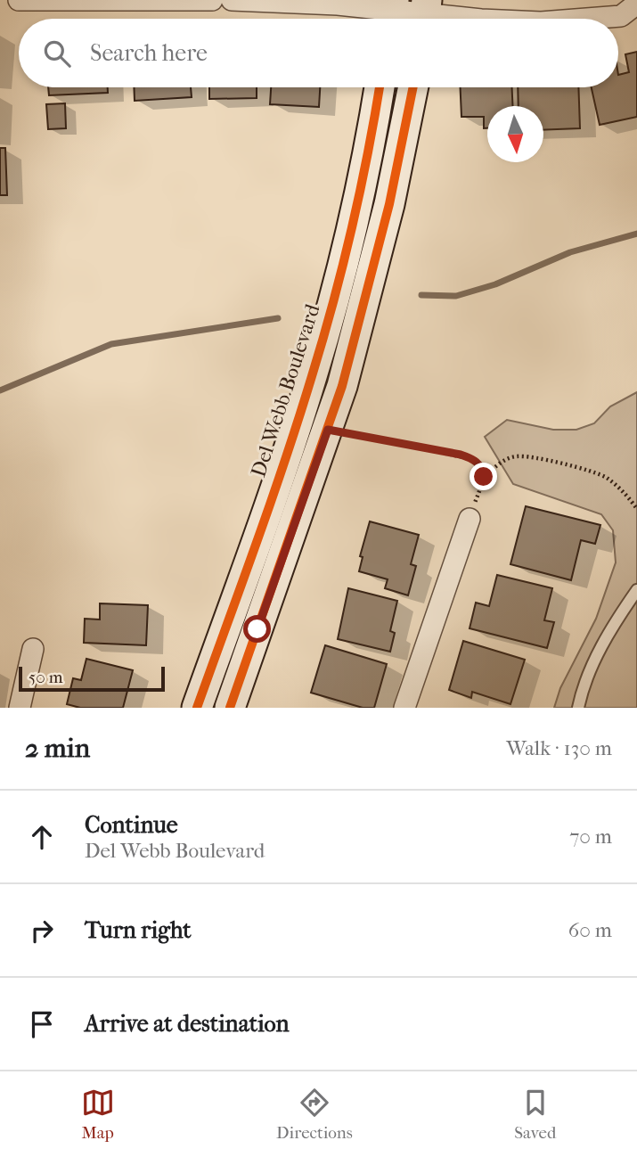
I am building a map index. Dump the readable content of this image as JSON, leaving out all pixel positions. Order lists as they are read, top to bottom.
{
  "streets": {
    "street": ["Del Webb Boulevard"]
  },
  "scale_bar": "50 m",
  "north": "bottom",
  "page": {
    "search": "Search here",
    "scale": "50 m",
    "heading": ["2 min", "Walk · 130 m"],
    "list": [
      ["Continue", "Del Webb Boulevard", "70 m"],
      ["Turn right", "60 m"],
      "Arrive at destination"
    ],
    "nav": ["Map", "Directions", "Saved"]
  }
}
